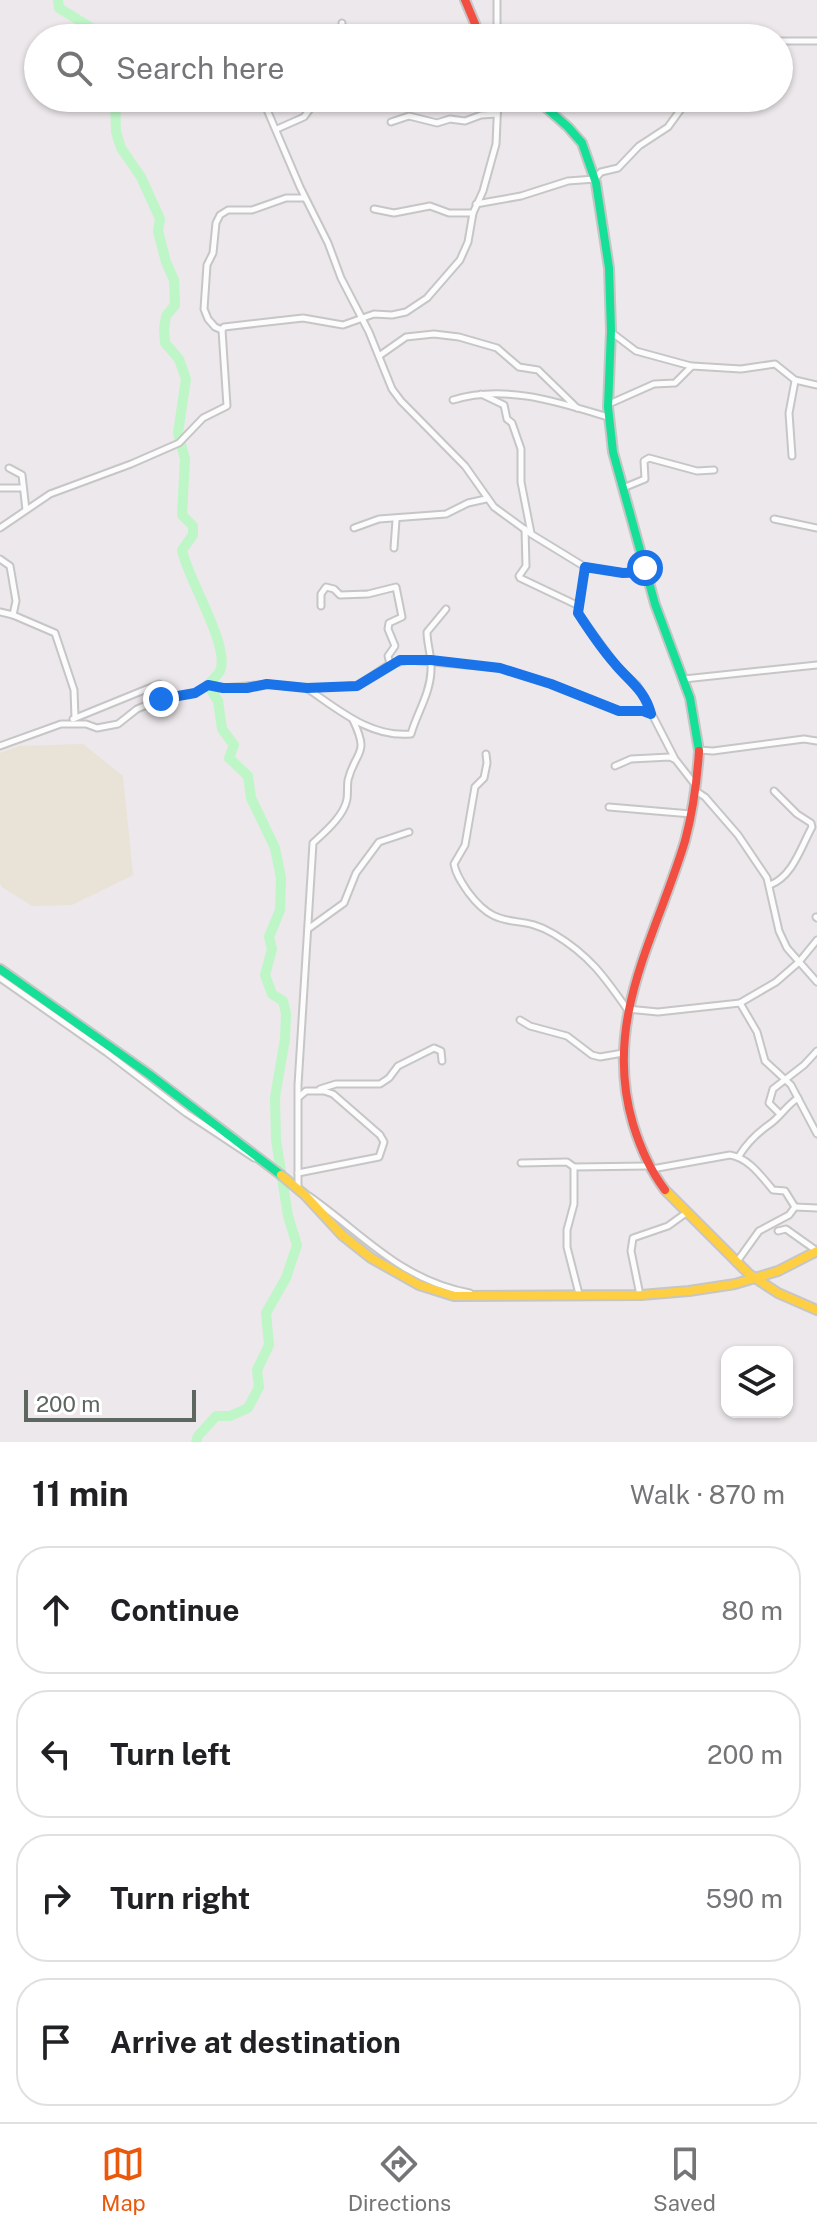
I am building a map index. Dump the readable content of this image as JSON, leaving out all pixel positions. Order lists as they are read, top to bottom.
{
  "scale_bar": "200 m",
  "page": {
    "search": "Search here",
    "scale": "200 m",
    "heading": ["11 min", "Walk · 870 m"],
    "list": [
      ["Continue", "80 m"],
      ["Turn left", "200 m"],
      ["Turn right", "590 m"],
      "Arrive at destination"
    ],
    "nav": ["Map", "Directions", "Saved"]
  }
}
